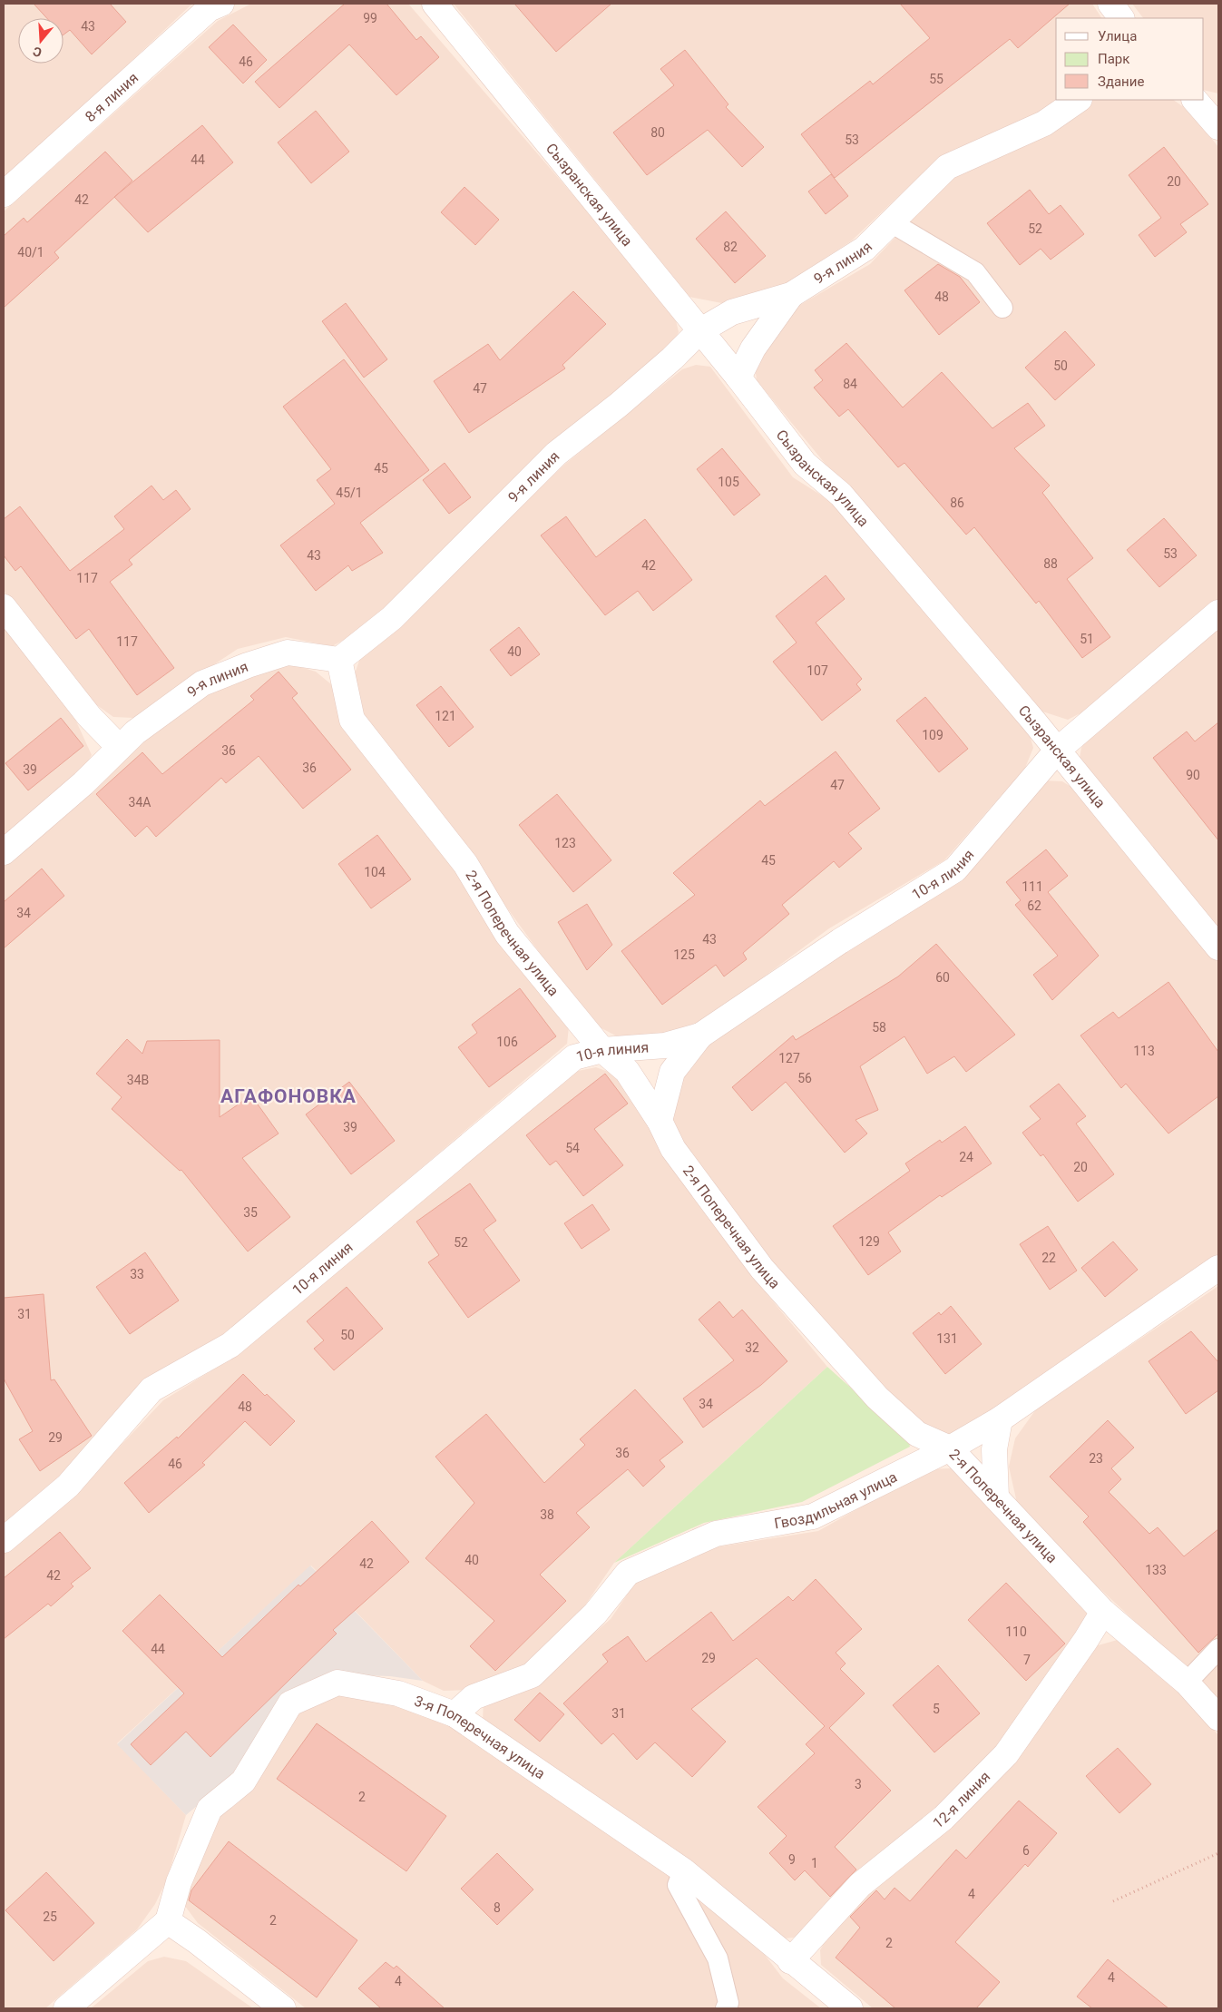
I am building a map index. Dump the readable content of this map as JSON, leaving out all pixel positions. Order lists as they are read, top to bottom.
{
  "streets": {
    "street": [
      "8-я линия",
      "Сызранская улица",
      "9-я линия",
      "10-я линия",
      "2-я Поперечная улица",
      "Гвоздильная улица",
      "3-я Поперечная улица",
      "12-я линия"
    ]
  },
  "crossings": [
    ["Сызранская улица", "9-я линия"],
    ["Сызранская улица", "10-я линия"],
    ["9-я линия", "2-я Поперечная улица"],
    ["10-я линия", "2-я Поперечная улица"],
    ["2-я Поперечная улица", "Гвоздильная улица"],
    ["2-я Поперечная улица", "12-я линия"],
    ["Гвоздильная улица", "3-я Поперечная улица"],
    ["3-я Поперечная улица", "12-я линия"]
  ],
  "districts": ["АГАФОНОВКА"],
  "house_numbers": [
    "99",
    "43",
    "46",
    "55",
    "80",
    "53",
    "44",
    "20",
    "42",
    "52",
    "82",
    "40/1",
    "48",
    "50",
    "84",
    "47",
    "45",
    "105",
    "45/1",
    "86",
    "53",
    "43",
    "88",
    "42",
    "117",
    "51",
    "117",
    "40",
    "107",
    "121",
    "109",
    "36",
    "36",
    "39",
    "90",
    "47",
    "34А",
    "123",
    "45",
    "104",
    "111",
    "62",
    "34",
    "43",
    "125",
    "60",
    "58",
    "106",
    "113",
    "127",
    "56",
    "34В",
    "39",
    "54",
    "24",
    "20",
    "35",
    "129",
    "52",
    "22",
    "33",
    "31",
    "50",
    "131",
    "32",
    "34",
    "48",
    "29",
    "36",
    "23",
    "46",
    "38",
    "40",
    "42",
    "133",
    "42",
    "110",
    "44",
    "29",
    "7",
    "5",
    "31",
    "3",
    "2",
    "6",
    "9",
    "1",
    "4",
    "8",
    "25",
    "2",
    "2",
    "4",
    "4"
  ],
  "legend": ["Улица", "Парк", "Здание"],
  "north": "bottom"
}
